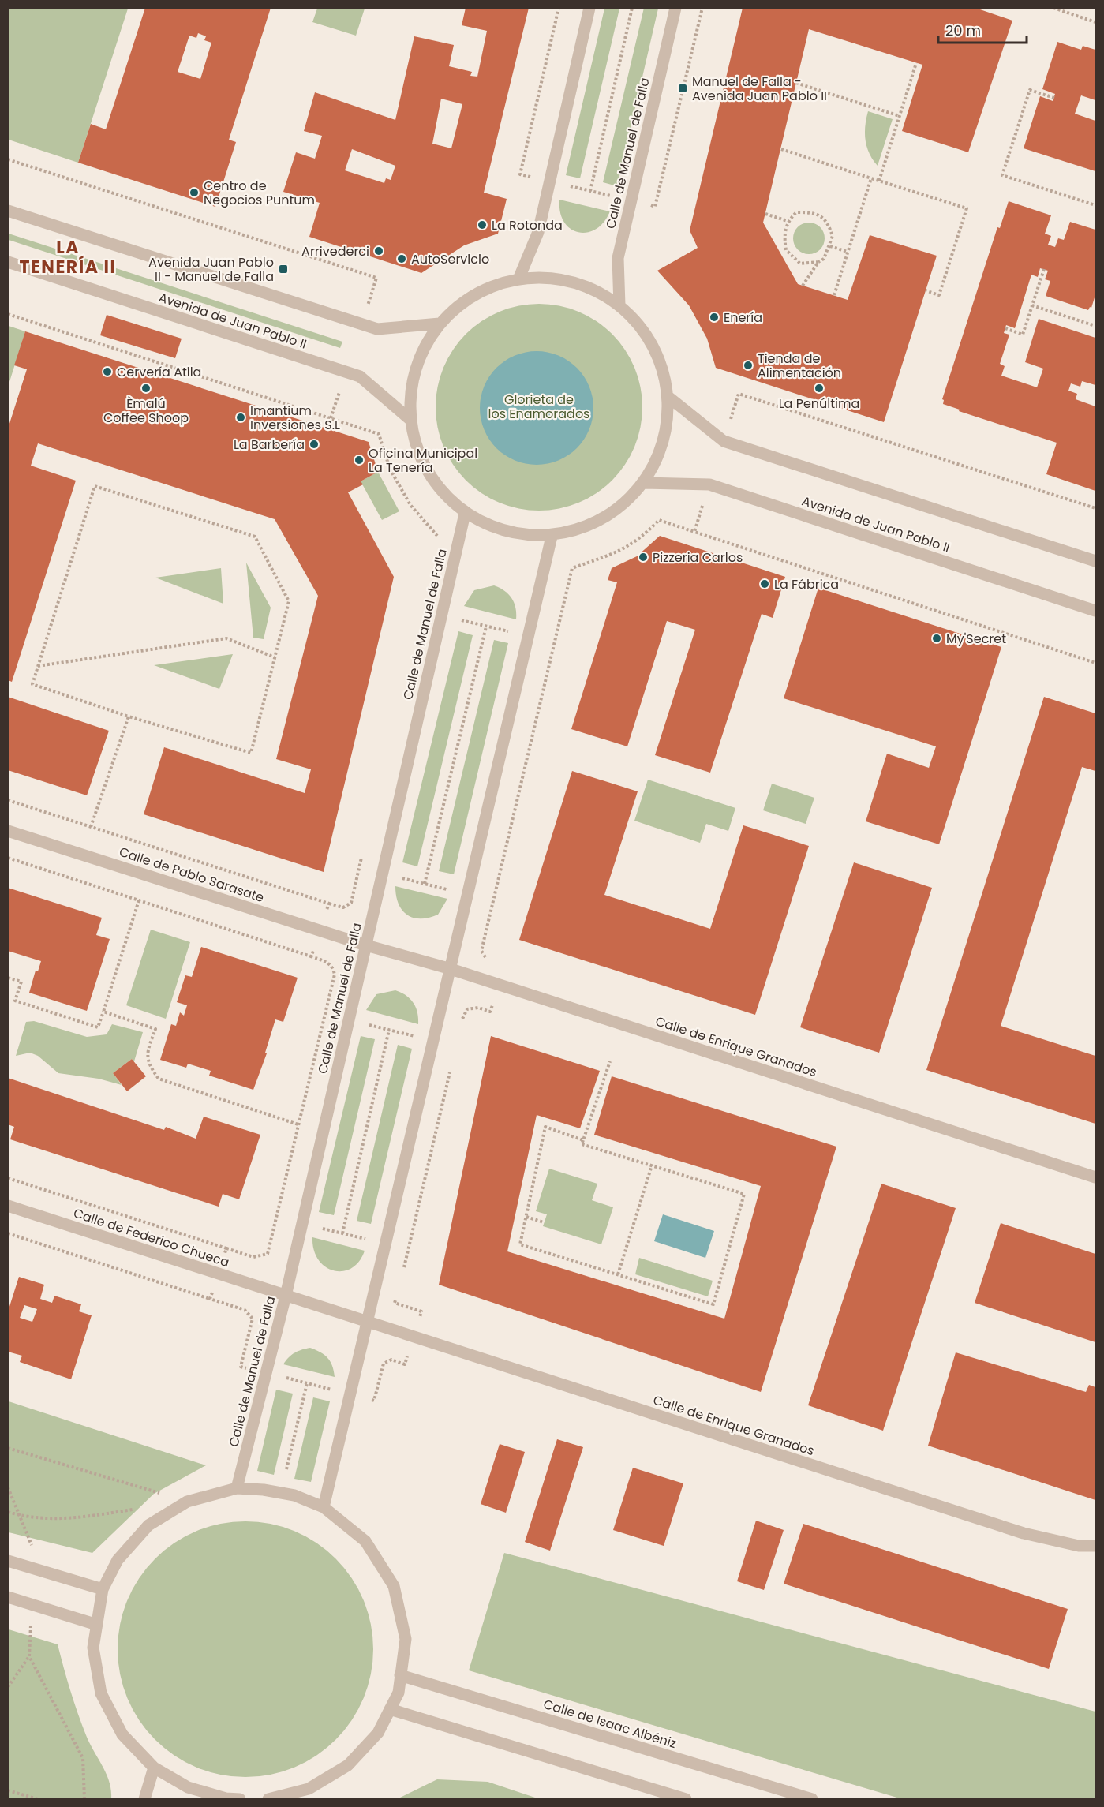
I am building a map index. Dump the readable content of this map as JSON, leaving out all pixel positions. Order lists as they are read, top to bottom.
{
  "streets": {
    "street": [
      "Calle de Manuel de Falla",
      "Avenida de Juan Pablo II",
      "Calle de Pablo Sarasate",
      "Calle de Enrique Granados",
      "Calle de Federico Chueca",
      "Calle de Isaac Albéniz"
    ]
  },
  "crossings": [
    ["Calle de Manuel de Falla", "Calle de Pablo Sarasate"],
    ["Calle de Manuel de Falla", "Calle de Federico Chueca"],
    ["Calle de Pablo Sarasate", "Calle de Enrique Granados"],
    ["Calle de Enrique Granados", "Calle de Federico Chueca"]
  ],
  "districts": ["LA TENERÍA II"],
  "parks": ["Glorieta de los Enamorados"],
  "places": {
    "transit": ["Manuel de Falla - Avenida Juan Pablo II", "Avenida Juan Pablo II - Manuel de Falla"],
    "other": [
      "Centro de Negocios Puntum",
      "La Rotonda",
      "Arrivederci",
      "AutoServicio",
      "Enería",
      "Tienda de Alimentación",
      "Cervería Atila",
      "Èmalú Coffee Shoop",
      "La Penúltima",
      "Imantium Inversiones S.L",
      "La Barbería",
      "Oficina Municipal La Tenería",
      "Pizzeria Carlos",
      "La Fábrica",
      "My'Secret"
    ]
  },
  "scale_bar": "20 m"
}
